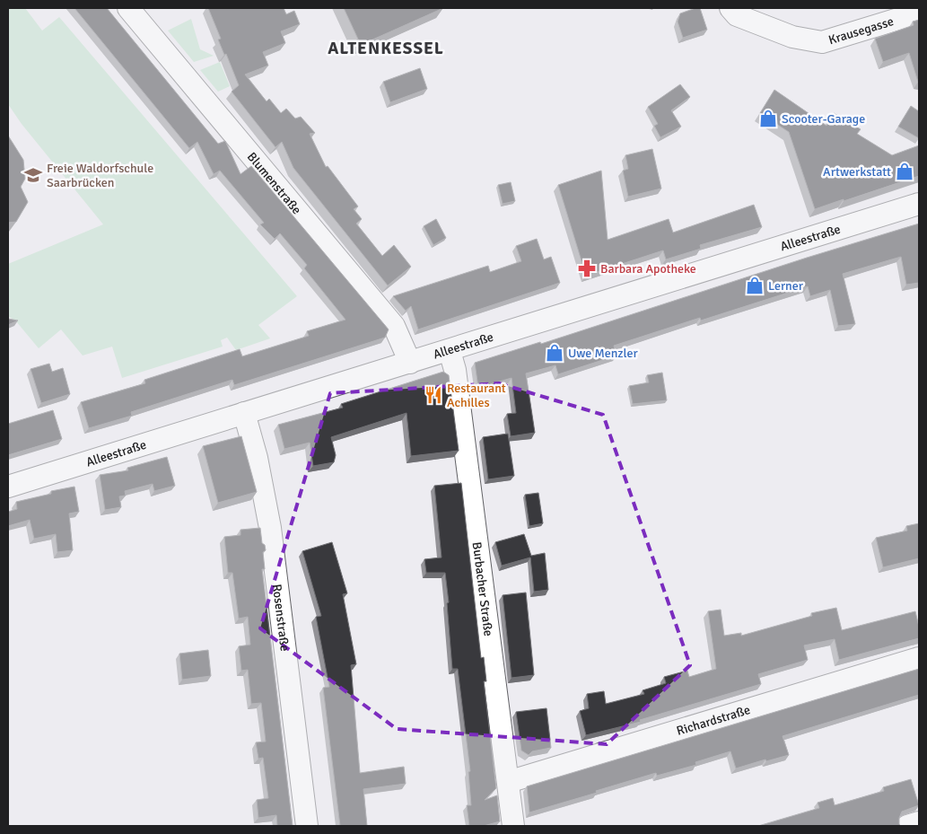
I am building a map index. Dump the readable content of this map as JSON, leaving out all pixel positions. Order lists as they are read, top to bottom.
{
  "streets": {
    "street": [
      "Krausegasse",
      "Blumenstraße",
      "Alleestraße",
      "Burbacher Straße",
      "Rosenstraße",
      "Richardstraße"
    ]
  },
  "crossings": [
    ["Blumenstraße", "Alleestraße"],
    ["Alleestraße", "Burbacher Straße"],
    ["Alleestraße", "Rosenstraße"],
    ["Burbacher Straße", "Richardstraße"]
  ],
  "districts": ["ALTENKESSEL"],
  "places": {
    "shop": [
      "Scooter-Garage",
      "Artwerkstatt",
      "Lerner",
      "Uwe Menzler"
    ],
    "school or university": ["Freie Waldorfschule Saarbrücken"],
    "pharmacy": ["Barbara Apotheke"],
    "restaurant": ["Restaurant Achilles"]
  }
}
